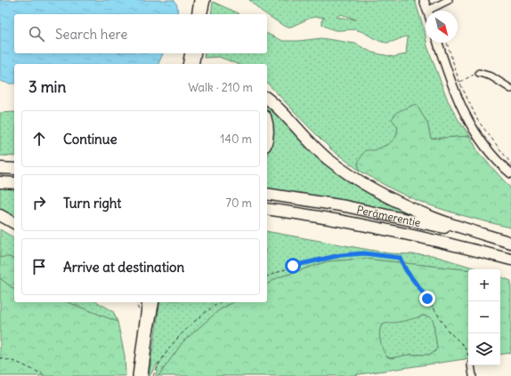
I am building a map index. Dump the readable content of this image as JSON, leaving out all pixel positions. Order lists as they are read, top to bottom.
{
  "streets": {
    "highway": ["Perämerentie"]
  },
  "north": "bottom right",
  "page": {
    "search": "Search here",
    "heading": ["3 min", "Walk · 210 m"],
    "list": [
      ["Continue", "140 m"],
      ["Turn right", "70 m"],
      "Arrive at destination"
    ],
    "map_buttons": ["+", "−"]
  }
}
